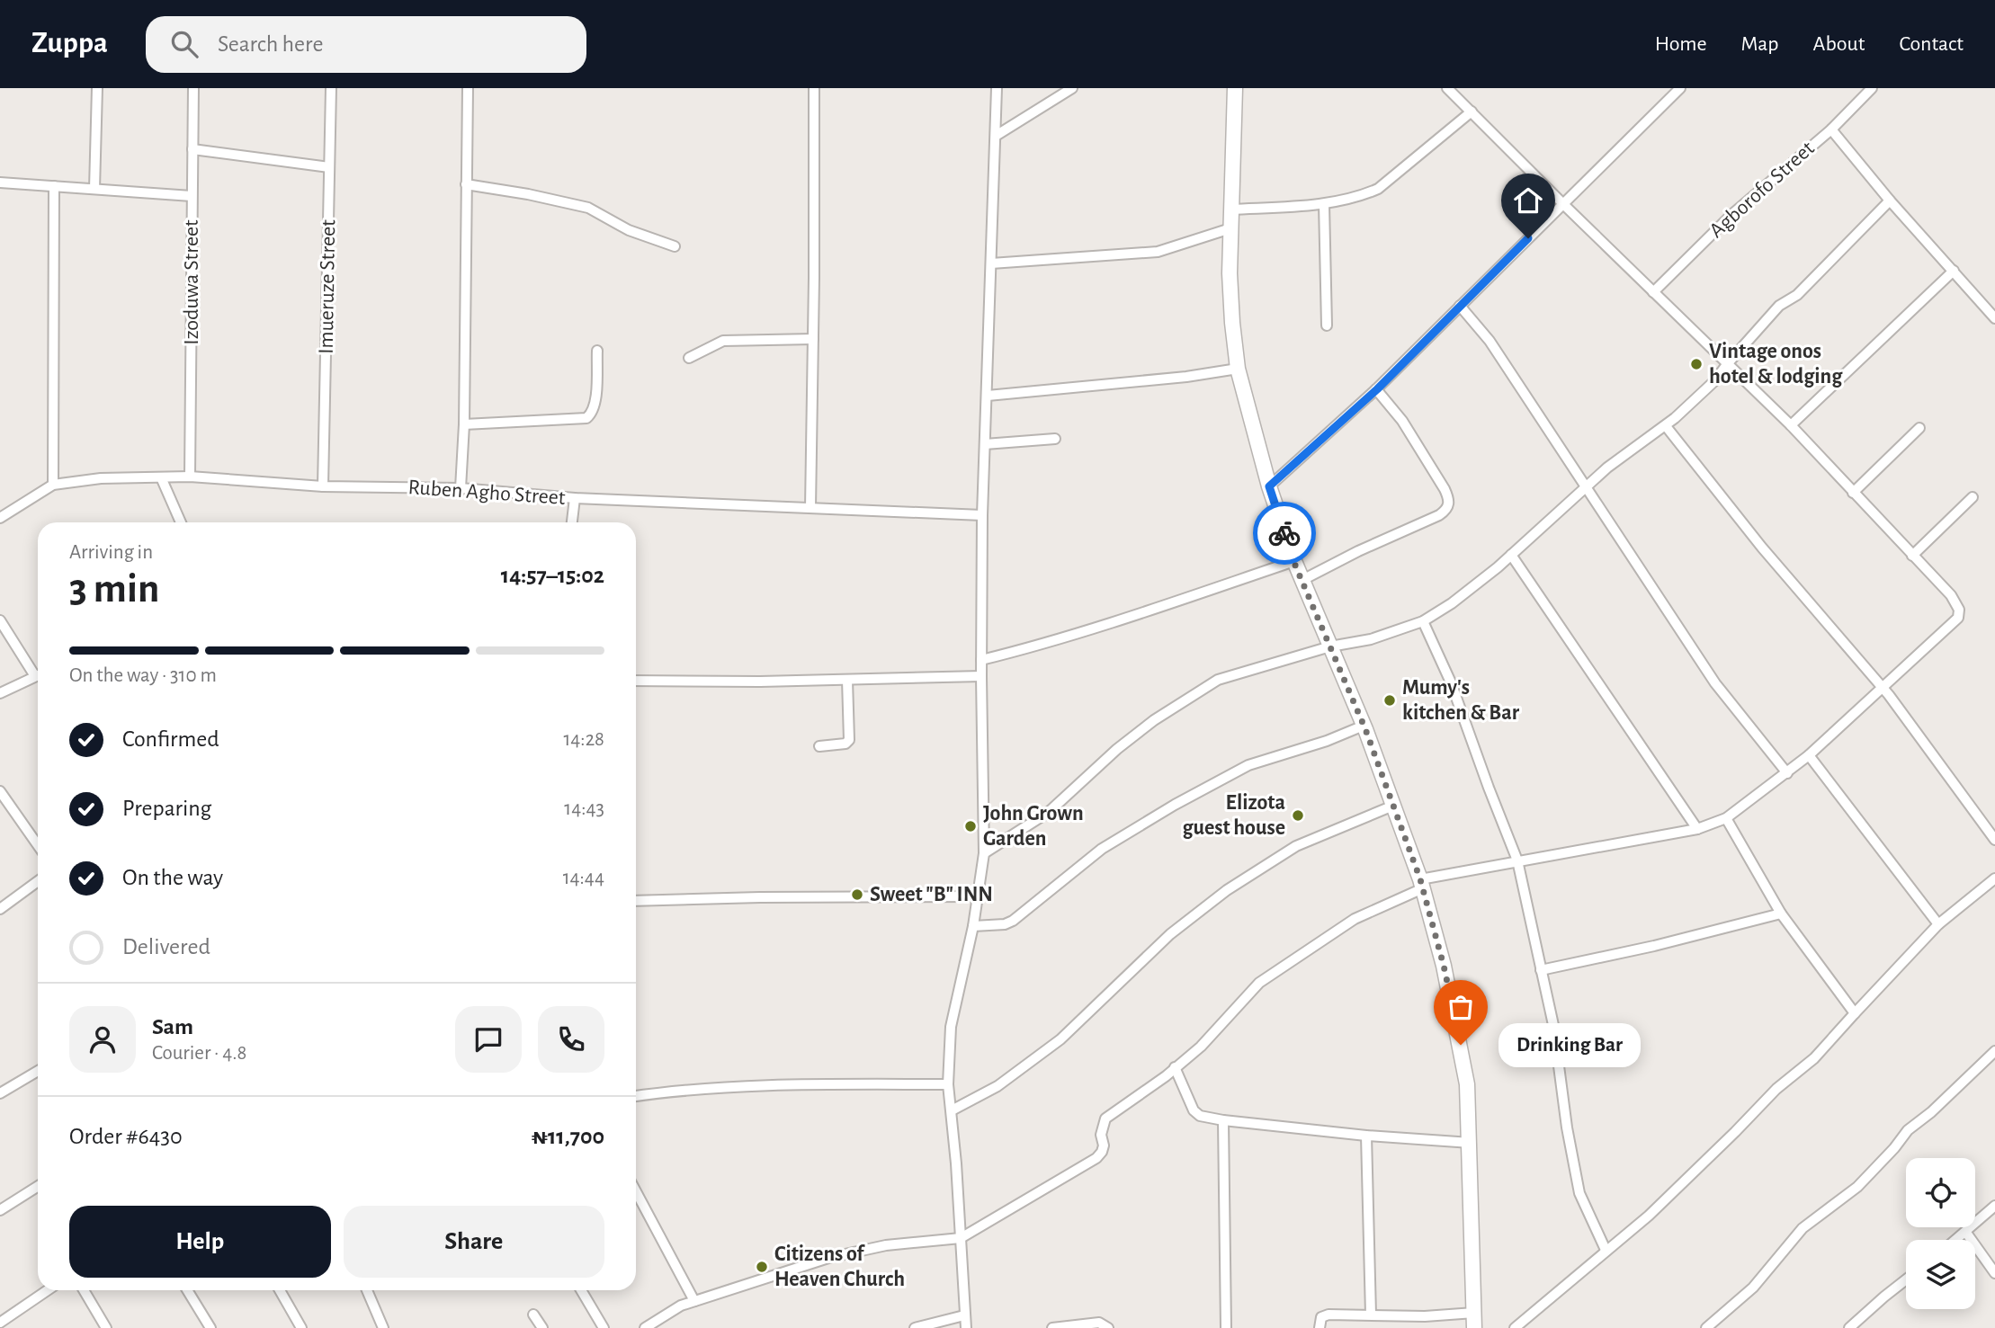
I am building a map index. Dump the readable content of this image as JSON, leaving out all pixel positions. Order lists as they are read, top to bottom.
{
  "streets": {
    "street": [
      "Agborofo Street",
      "Izoduwa Street",
      "Imueruze Street",
      "Ruben Agho Street"
    ]
  },
  "crossings": [
    ["Izoduwa Street", "Ruben Agho Street"],
    ["Imueruze Street", "Ruben Agho Street"]
  ],
  "places": [
    "Vintage onos hotel & lodging",
    "Mumy's kitchen & Bar",
    "Elizota guest house",
    "John Grown Garden",
    "Sweet \"B\" INN",
    "Drinking Bar",
    "Citizens of Heaven Church"
  ],
  "page": {
    "header": "Zuppa",
    "search": "Search here",
    "nav": [
      "Home",
      "Map",
      "About",
      "Contact"
    ],
    "heading": ["3 min", "Arriving in", "14:57–15:02"],
    "panel": [
      "Sam",
      "Courier · 4.8",
      "Order #6430",
      "₦11,700"
    ],
    "bar": "On the way · 310 m",
    "list": [
      ["Confirmed", "14:28"],
      ["Preparing", "14:43"],
      ["On the way", "14:44"],
      "Delivered"
    ],
    "bubble": "Drinking Bar",
    "buttons": ["Help", "Share"]
  }
}
